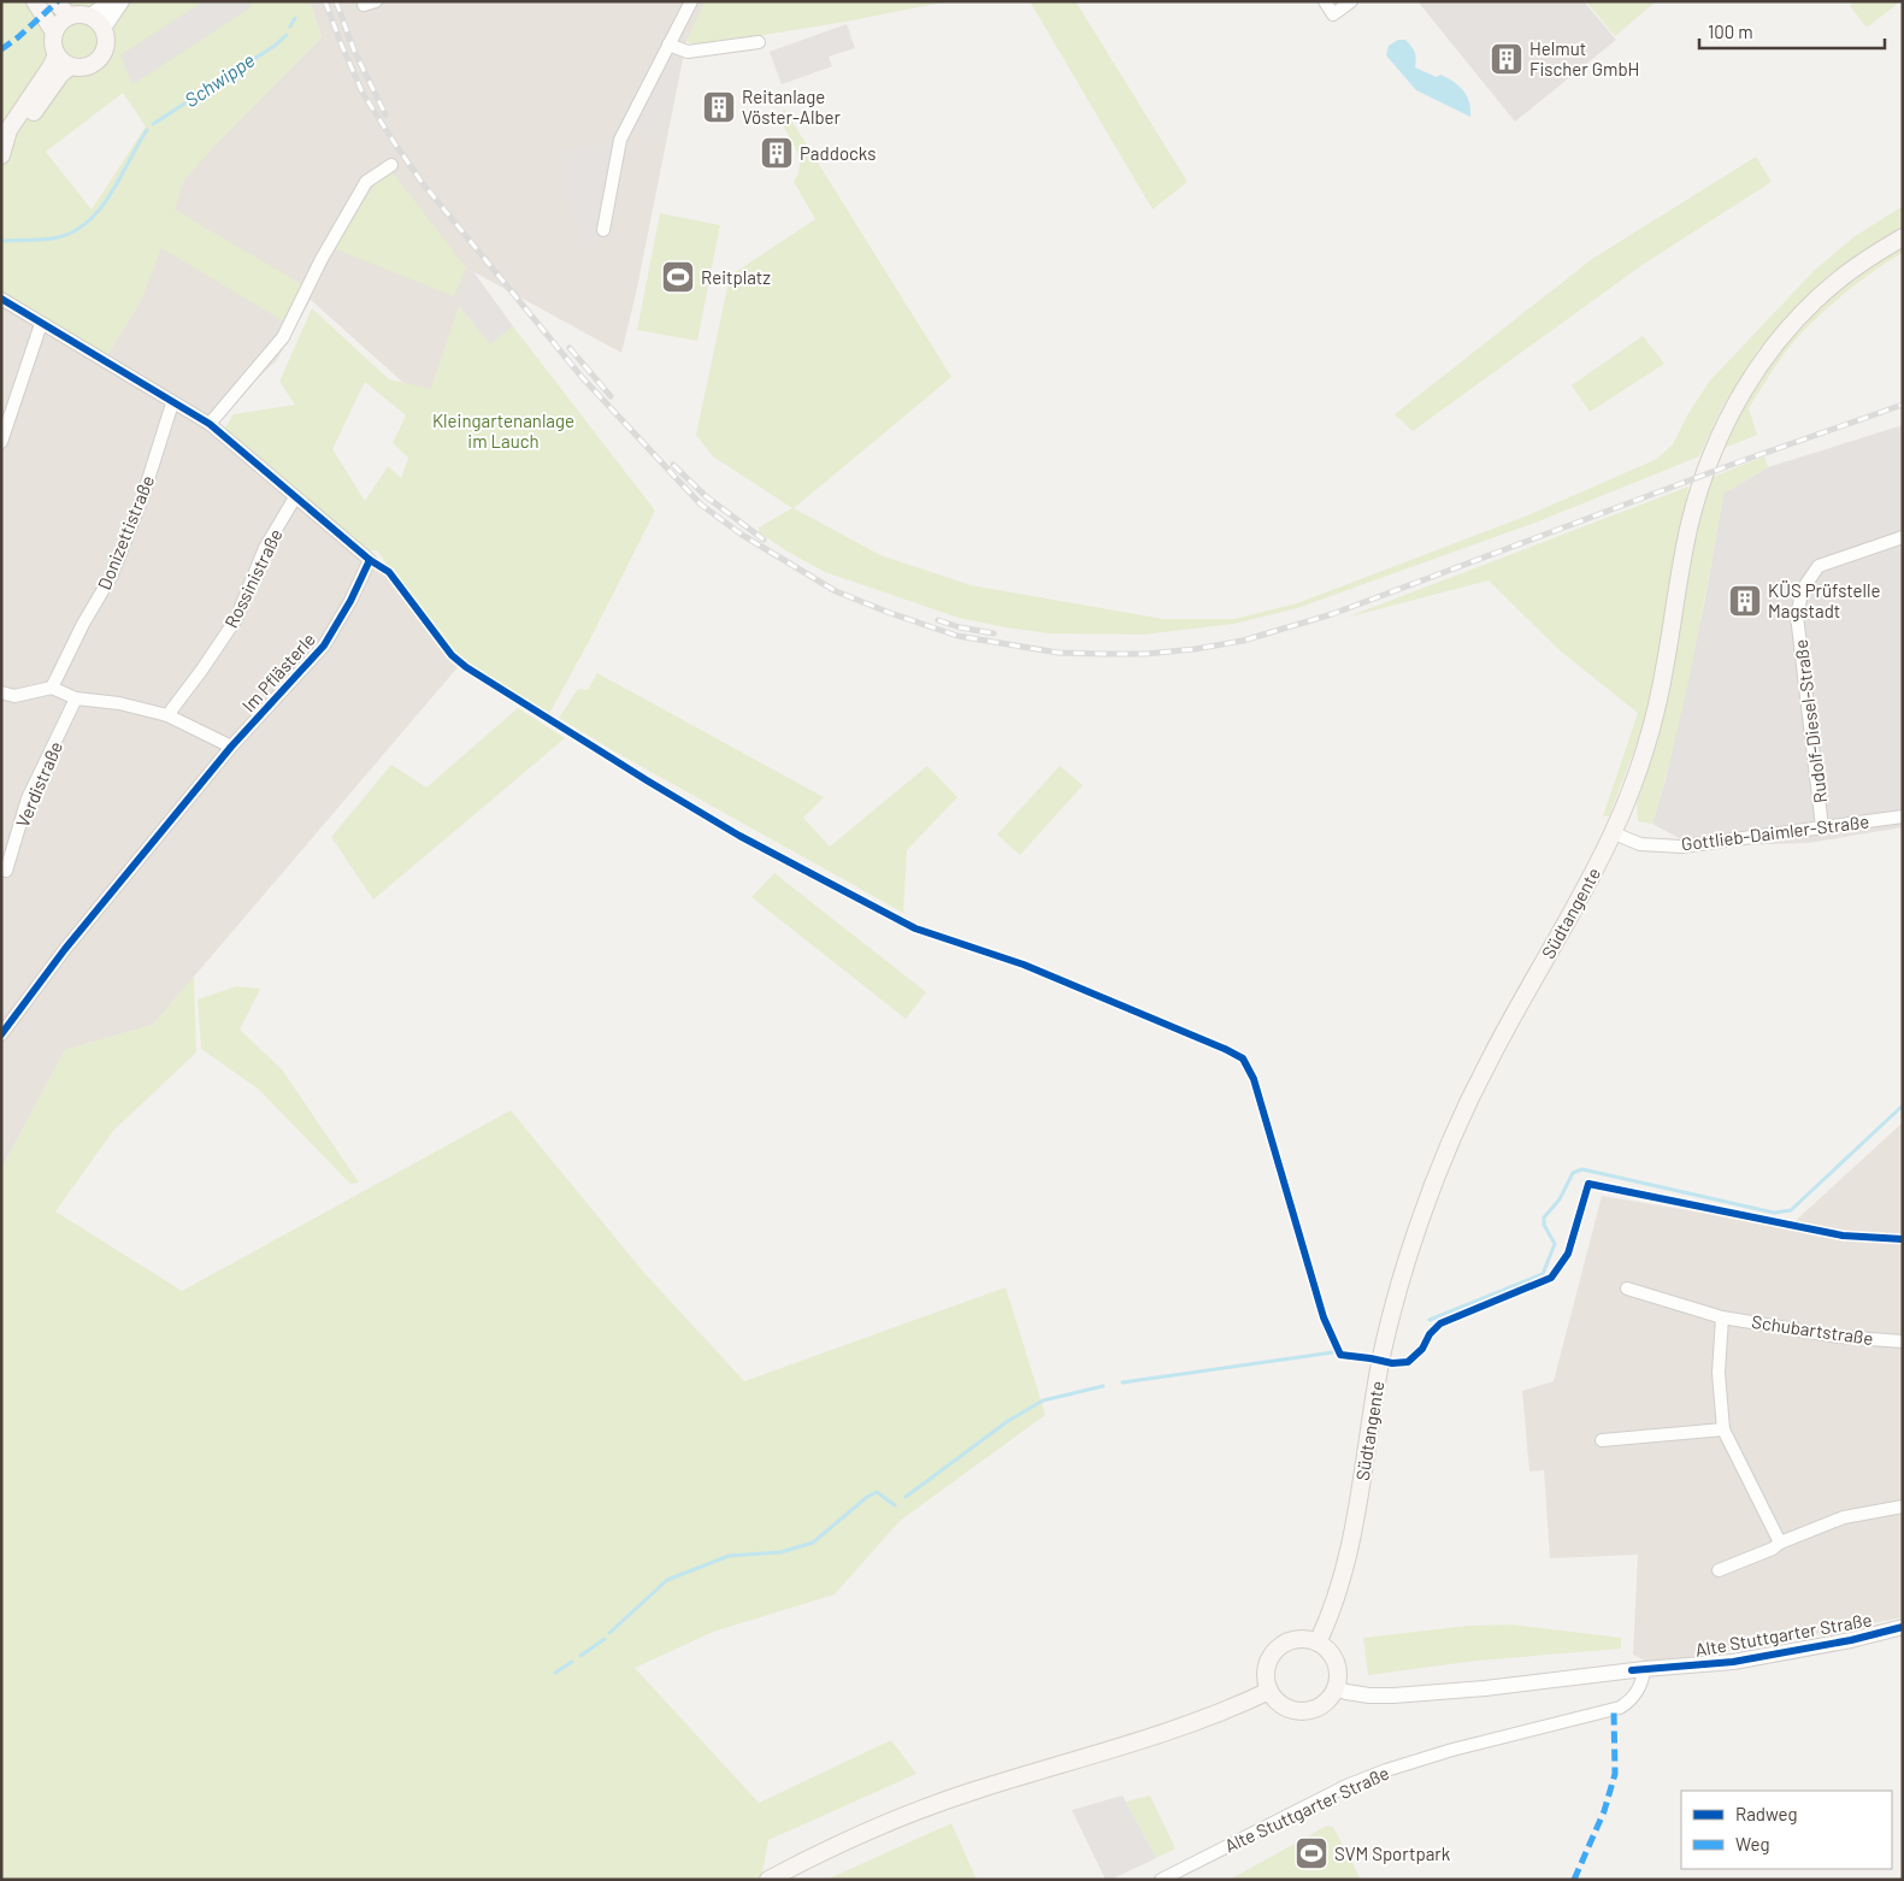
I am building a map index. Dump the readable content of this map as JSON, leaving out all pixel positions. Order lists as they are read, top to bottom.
{
  "streets": {
    "main road": ["Südtangente"],
    "street": [
      "Donizettistraße",
      "Rossinistraße",
      "Im Pflästerle",
      "Rudolf-Diesel-Straße",
      "Verdistraße",
      "Gottlieb-Daimler-Straße",
      "Schubartstraße",
      "Alte Stuttgarter Straße"
    ]
  },
  "crossings": [
    ["Donizettistraße", "Im Pflästerle"],
    ["Rossinistraße", "Im Pflästerle"],
    ["Rudolf-Diesel-Straße", "Gottlieb-Daimler-Straße"],
    ["Gottlieb-Daimler-Straße", "Südtangente"],
    ["Südtangente", "Alte Stuttgarter Straße"]
  ],
  "water": ["Schwippe"],
  "parks": ["Kleingartenanlage im Lauch"],
  "places": {
    "building": [
      "Helmut Fischer GmbH",
      "Reitanlage Vöster-Alber",
      "Paddocks",
      "KÜS Prüfstelle Magstadt"
    ],
    "sports": ["Reitplatz", "SVM Sportpark"]
  },
  "legend": ["Radweg", "Weg"],
  "scale_bar": "100 m"
}
